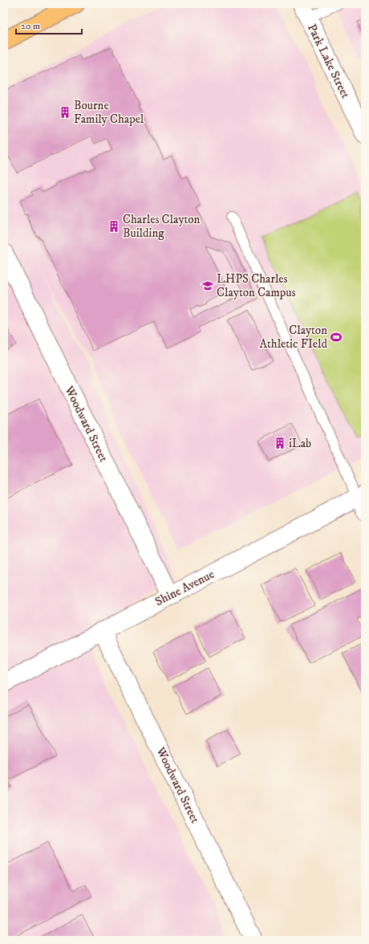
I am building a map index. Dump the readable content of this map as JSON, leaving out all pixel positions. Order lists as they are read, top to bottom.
{
  "streets": {
    "street": ["Park Lake Street", "Woodward Street", "Shine Avenue"]
  },
  "crossings": [
    ["Woodward Street", "Shine Avenue"]
  ],
  "places": {
    "building": ["Bourne Family Chapel", "Charles Clayton Building", "iLab"],
    "school or university": ["LHPS Charles Clayton Campus"],
    "sports": ["Clayton Athletic FIeld"]
  },
  "scale_bar": "20 m"
}
